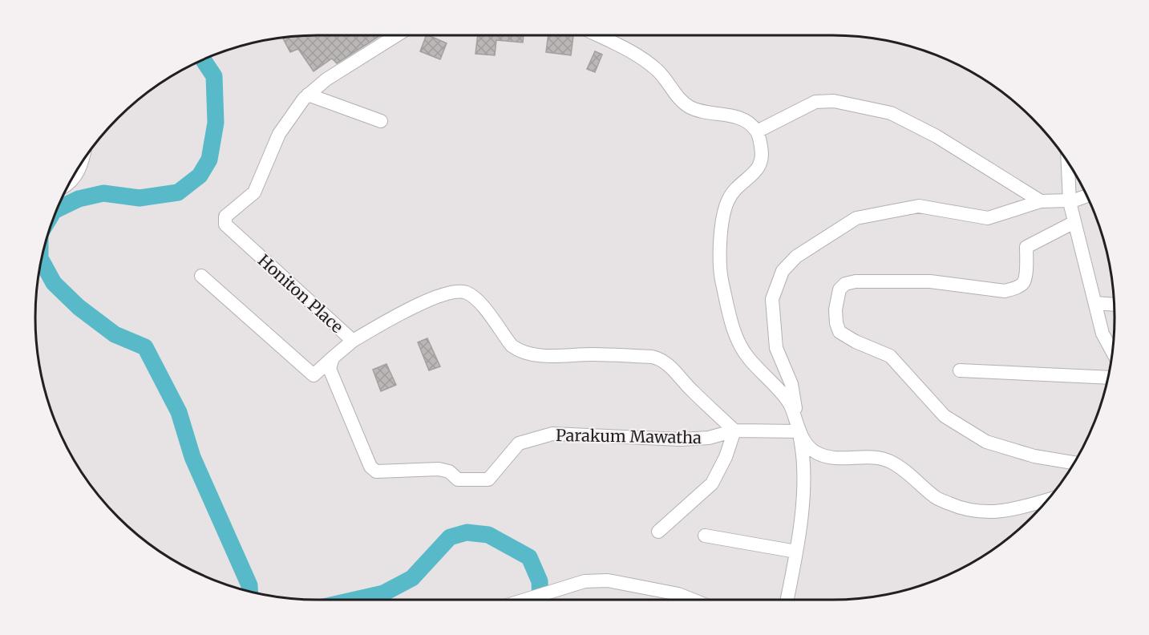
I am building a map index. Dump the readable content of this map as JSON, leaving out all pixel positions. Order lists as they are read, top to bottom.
{
  "streets": {
    "street": ["Honiton Place", "Parakum Mawatha"]
  },
  "crossings": [
    ["Honiton Place", "Parakum Mawatha"]
  ]
}
